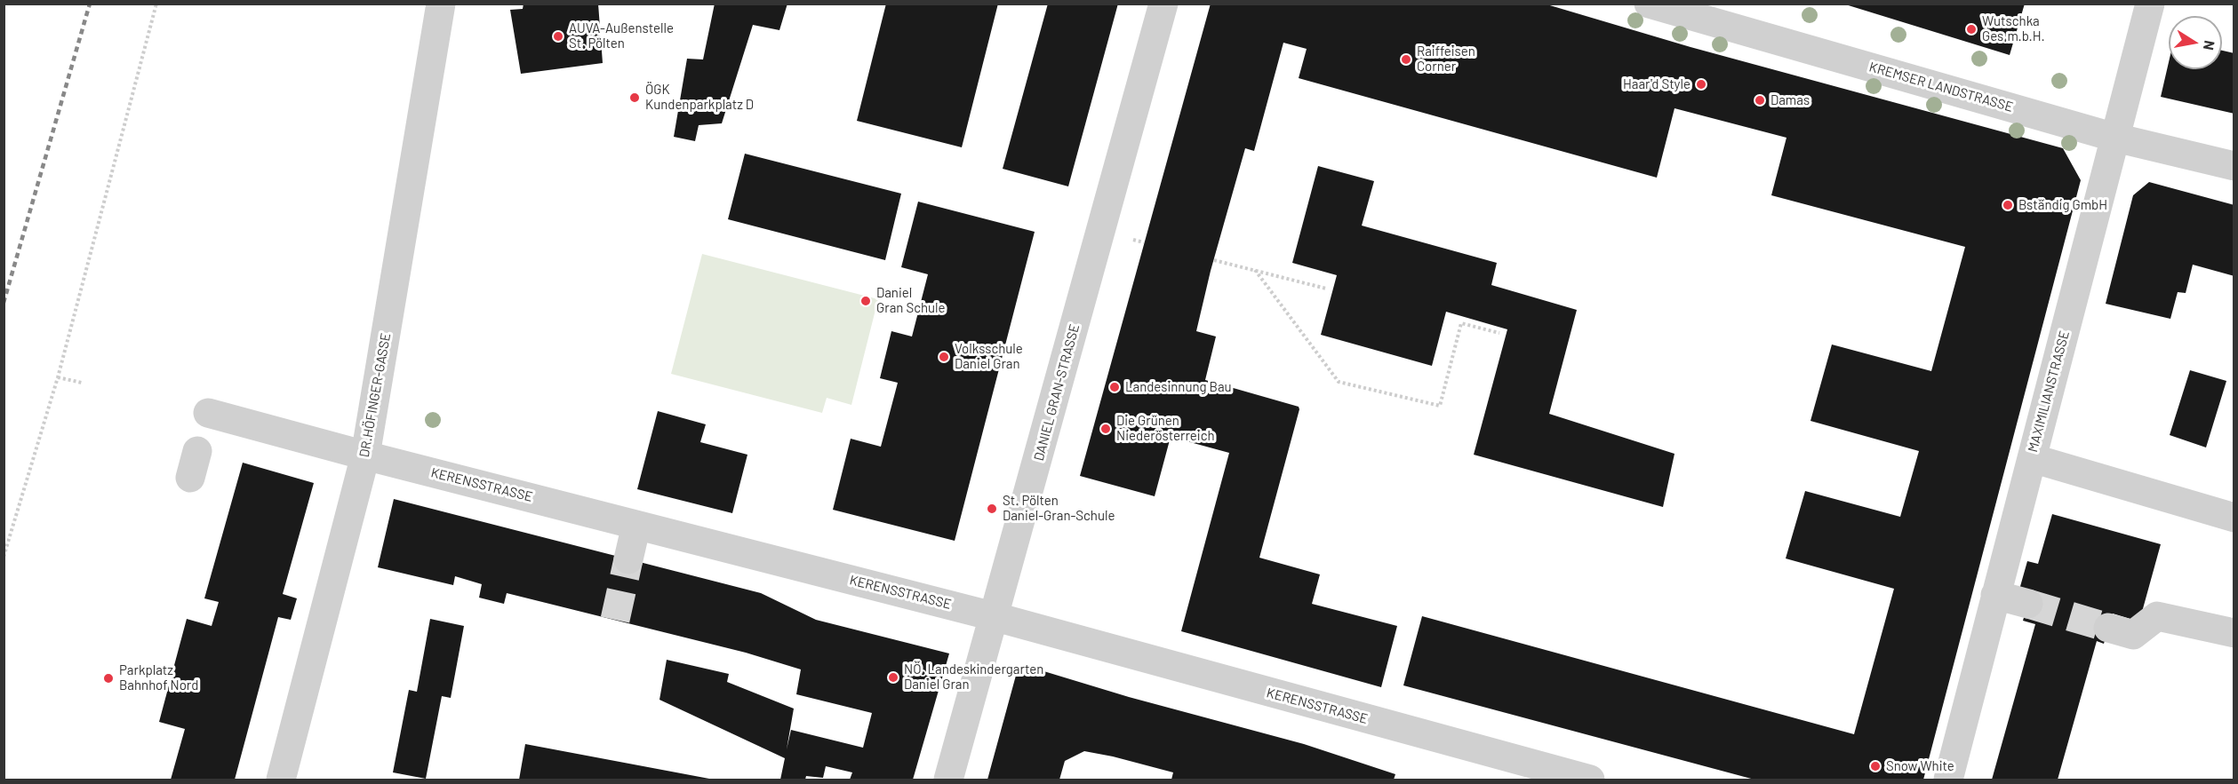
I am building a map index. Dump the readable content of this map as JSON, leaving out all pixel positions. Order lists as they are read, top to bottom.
{
  "streets": {
    "street": [
      "KREMSER LANDSTRASSE",
      "MAXIMILIANSTRASSE",
      "DANIEL GRAN-STRASSE",
      "DR.HÖFINGER-GASSE",
      "KERENSSTRASSE"
    ]
  },
  "crossings": [
    ["KREMSER LANDSTRASSE", "MAXIMILIANSTRASSE"],
    ["DANIEL GRAN-STRASSE", "KERENSSTRASSE"],
    ["DR.HÖFINGER-GASSE", "KERENSSTRASSE"]
  ],
  "places": [
    "Wutschka Ges.m.b.H.",
    "AUVA-Außenstelle St. Pölten",
    "Raiffeisen Corner",
    "Haar'd Style",
    "ÖGK Kundenparkplatz D",
    "Damas",
    "Bständig GmbH",
    "Daniel Gran Schule",
    "Volksschule Daniel Gran",
    "Landesinnung Bau",
    "Die Grünen Niederösterreich",
    "St. Pölten Daniel-Gran-Schule",
    "NÖ. Landeskindergarten Daniel Gran",
    "Parkplatz Bahnhof Nord",
    "Snow White"
  ],
  "north": "right"
}
